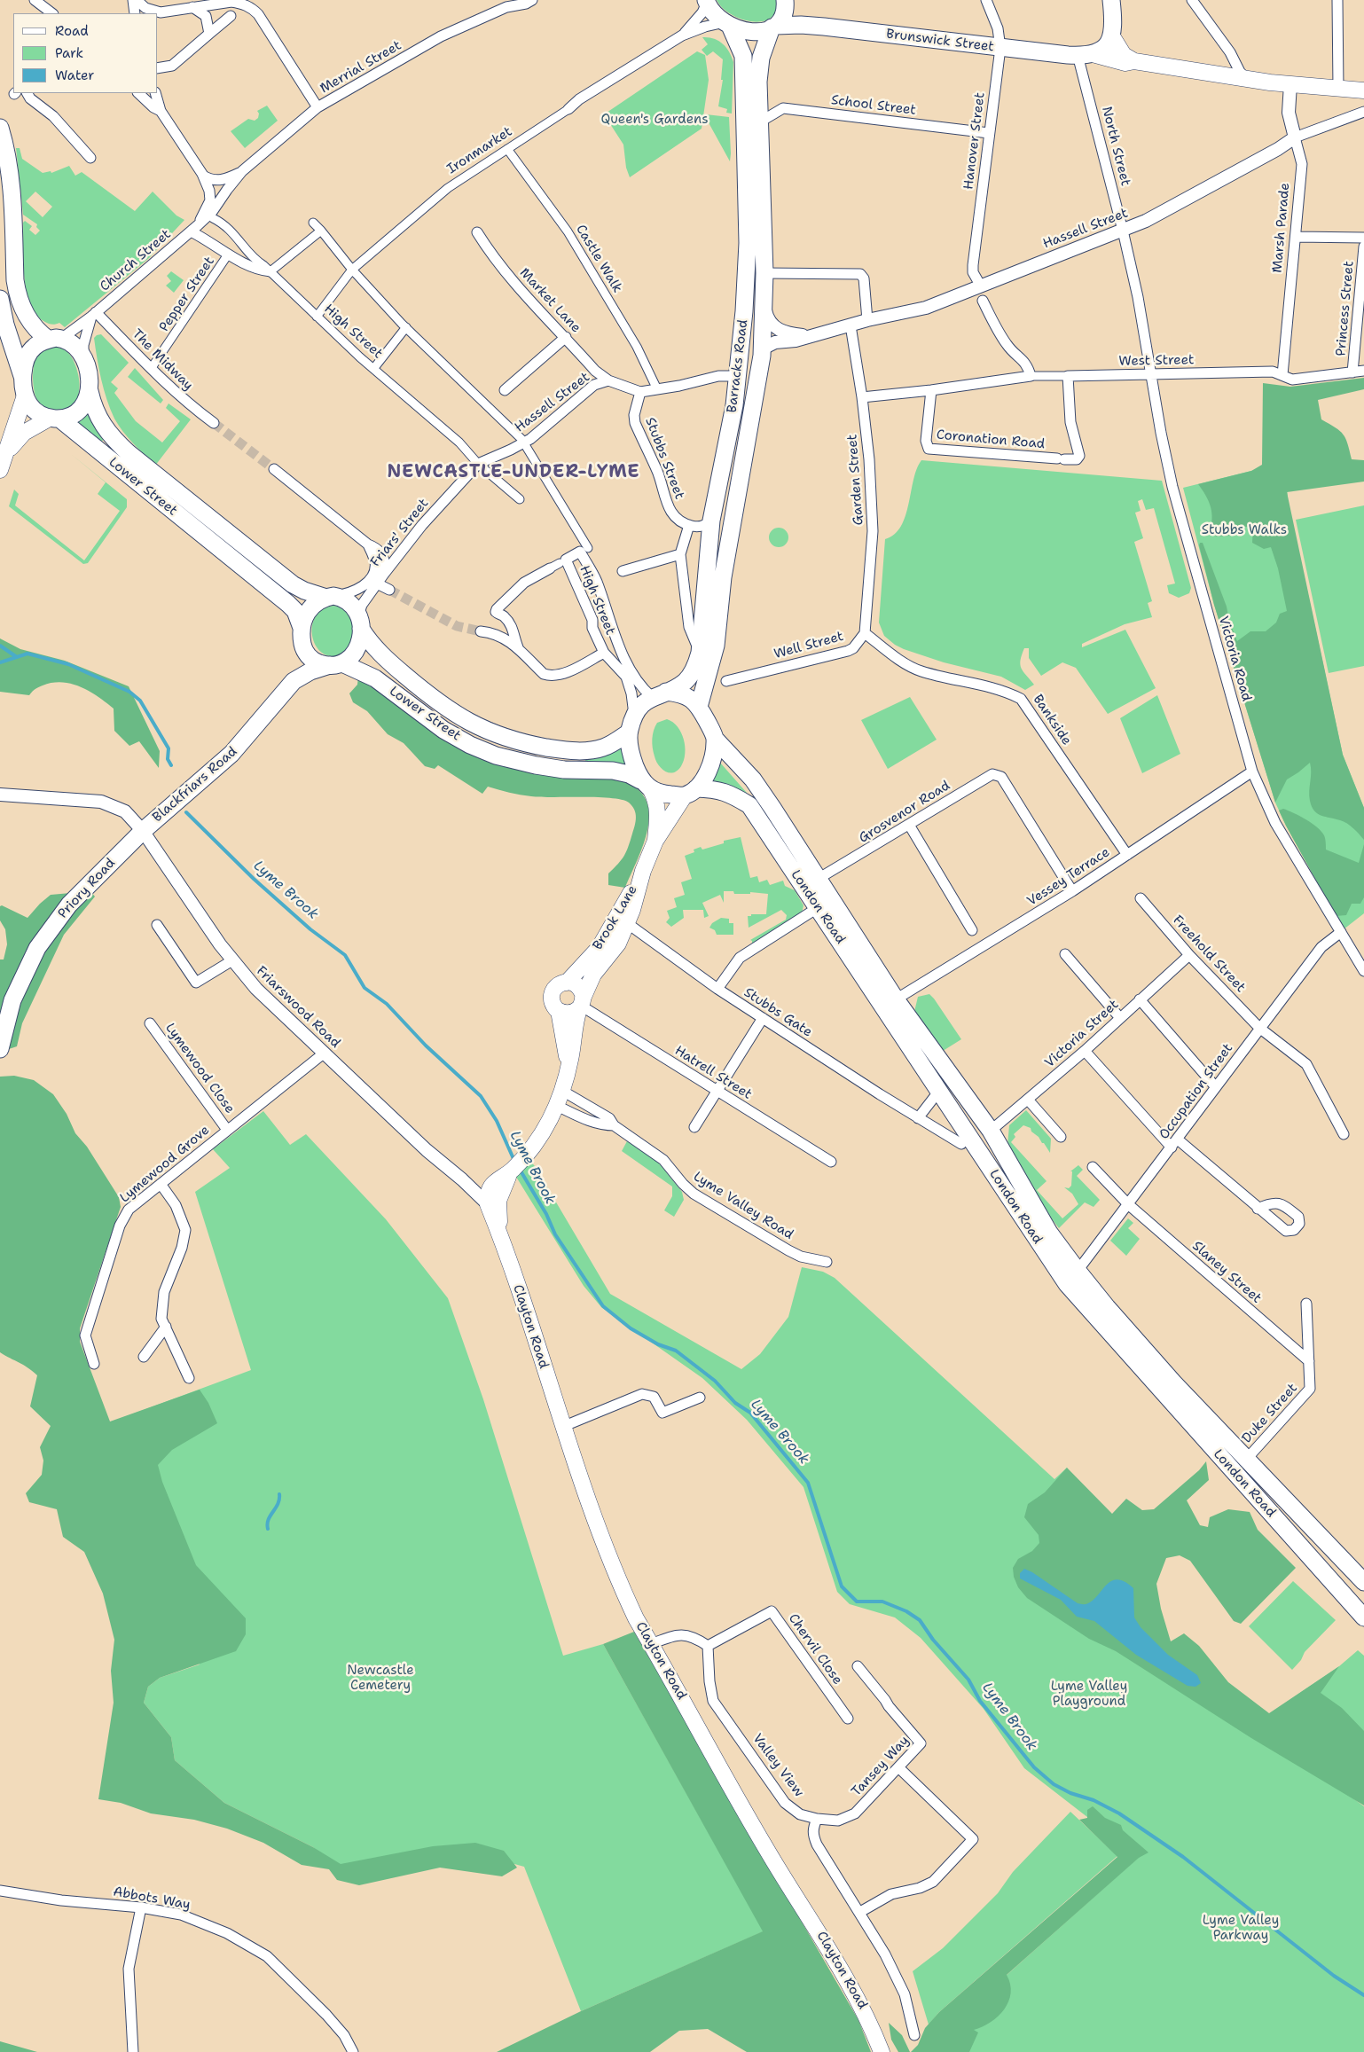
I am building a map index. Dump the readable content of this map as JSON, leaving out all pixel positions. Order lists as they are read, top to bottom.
{
  "streets": {
    "highway": [
      "Brunswick Street",
      "Barracks Road",
      "Lower Street",
      "Blackfriars Road",
      "Priory Road",
      "London Road"
    ],
    "main road": ["Brook Lane", "Clayton Road"],
    "street": [
      "Merrial Street",
      "School Street",
      "Hanover Street",
      "North Street",
      "Ironmarket",
      "Marsh Parade",
      "Hassell Street",
      "Castle Walk",
      "Church Street",
      "Pepper Street",
      "Market Lane",
      "Princess Street",
      "High Street",
      "The Midway",
      "West Street",
      "Coronation Road",
      "Stubbs Street",
      "Garden Street",
      "Friars' Street",
      "Well Street",
      "Victoria Road",
      "Bankside",
      "Grosvenor Road",
      "Vessey Terrace",
      "Freehold Street",
      "Friarswood Road",
      "Stubbs Gate",
      "Victoria Street",
      "Lymewood Close",
      "Hatrell Street",
      "Occupation Street",
      "Lymewood Grove",
      "Lyme Valley Road",
      "Slaney Street",
      "Duke Street",
      "Chervil Close",
      "Valley View",
      "Tansey Way",
      "Abbots Way"
    ]
  },
  "crossings": [
    ["Brunswick Street", "Hanover Street"],
    ["Brunswick Street", "North Street"],
    ["Brunswick Street", "Ironmarket"],
    ["Brunswick Street", "Barracks Road"],
    ["Merrial Street", "Church Street"],
    ["School Street", "Hanover Street"],
    ["School Street", "Barracks Road"],
    ["Hanover Street", "Hassell Street"],
    ["North Street", "Hassell Street"],
    ["North Street", "West Street"],
    ["North Street", "Victoria Road"],
    ["Ironmarket", "Castle Walk"],
    ["Ironmarket", "High Street"],
    ["Ironmarket", "Barracks Road"],
    ["Marsh Parade", "Hassell Street"],
    ["Marsh Parade", "West Street"],
    ["Hassell Street", "Castle Walk"],
    ["Hassell Street", "Market Lane"],
    ["Hassell Street", "High Street"],
    ["Hassell Street", "Barracks Road"],
    ["Hassell Street", "Stubbs Street"],
    ["Hassell Street", "Garden Street"],
    ["Hassell Street", "Friars' Street"],
    ["Church Street", "The Midway"],
    ["Church Street", "Lower Street"],
    ["Pepper Street", "The Midway"],
    ["Princess Street", "West Street"],
    ["High Street", "Barracks Road"],
    ["High Street", "Lower Street"],
    ["High Street", "London Road"],
    ["High Street", "Brook Lane"],
    ["West Street", "Coronation Road"],
    ["West Street", "Garden Street"],
    ["West Street", "Victoria Road"],
    ["Barracks Road", "Lower Street"],
    ["Barracks Road", "London Road"],
    ["Barracks Road", "Brook Lane"],
    ["Garden Street", "Well Street"],
    ["Garden Street", "Bankside"],
    ["Lower Street", "Friars' Street"],
    ["Lower Street", "Blackfriars Road"],
    ["Lower Street", "London Road"],
    ["Lower Street", "Brook Lane"],
    ["Friars' Street", "Blackfriars Road"],
    ["Well Street", "Bankside"],
    ["Victoria Road", "Vessey Terrace"],
    ["Victoria Road", "Occupation Street"],
    ["Bankside", "Vessey Terrace"],
    ["Blackfriars Road", "Priory Road"],
    ["Blackfriars Road", "Friarswood Road"],
    ["Grosvenor Road", "Vessey Terrace"],
    ["Grosvenor Road", "London Road"],
    ["Vessey Terrace", "London Road"],
    ["Priory Road", "Friarswood Road"],
    ["London Road", "Brook Lane"],
    ["London Road", "Stubbs Gate"],
    ["London Road", "Victoria Street"],
    ["London Road", "Occupation Street"],
    ["London Road", "Duke Street"],
    ["Brook Lane", "Friarswood Road"],
    ["Brook Lane", "Stubbs Gate"],
    ["Brook Lane", "Hatrell Street"],
    ["Brook Lane", "Lyme Valley Road"],
    ["Brook Lane", "Clayton Road"],
    ["Freehold Street", "Victoria Street"],
    ["Freehold Street", "Occupation Street"],
    ["Friarswood Road", "Lymewood Grove"],
    ["Lymewood Close", "Lymewood Grove"],
    ["Occupation Street", "Slaney Street"],
    ["Slaney Street", "Duke Street"],
    ["Chervil Close", "Valley View"],
    ["Valley View", "Tansey Way"]
  ],
  "districts": ["NEWCASTLE-UNDER-LYME"],
  "water": ["Lyme Brook"],
  "parks": [
    "Queen's Gardens",
    "Stubbs Walks",
    "Newcastle Cemetery",
    "Lyme Valley Playground",
    "Lyme Valley Parkway"
  ],
  "legend": ["Road", "Park", "Water"]
}
